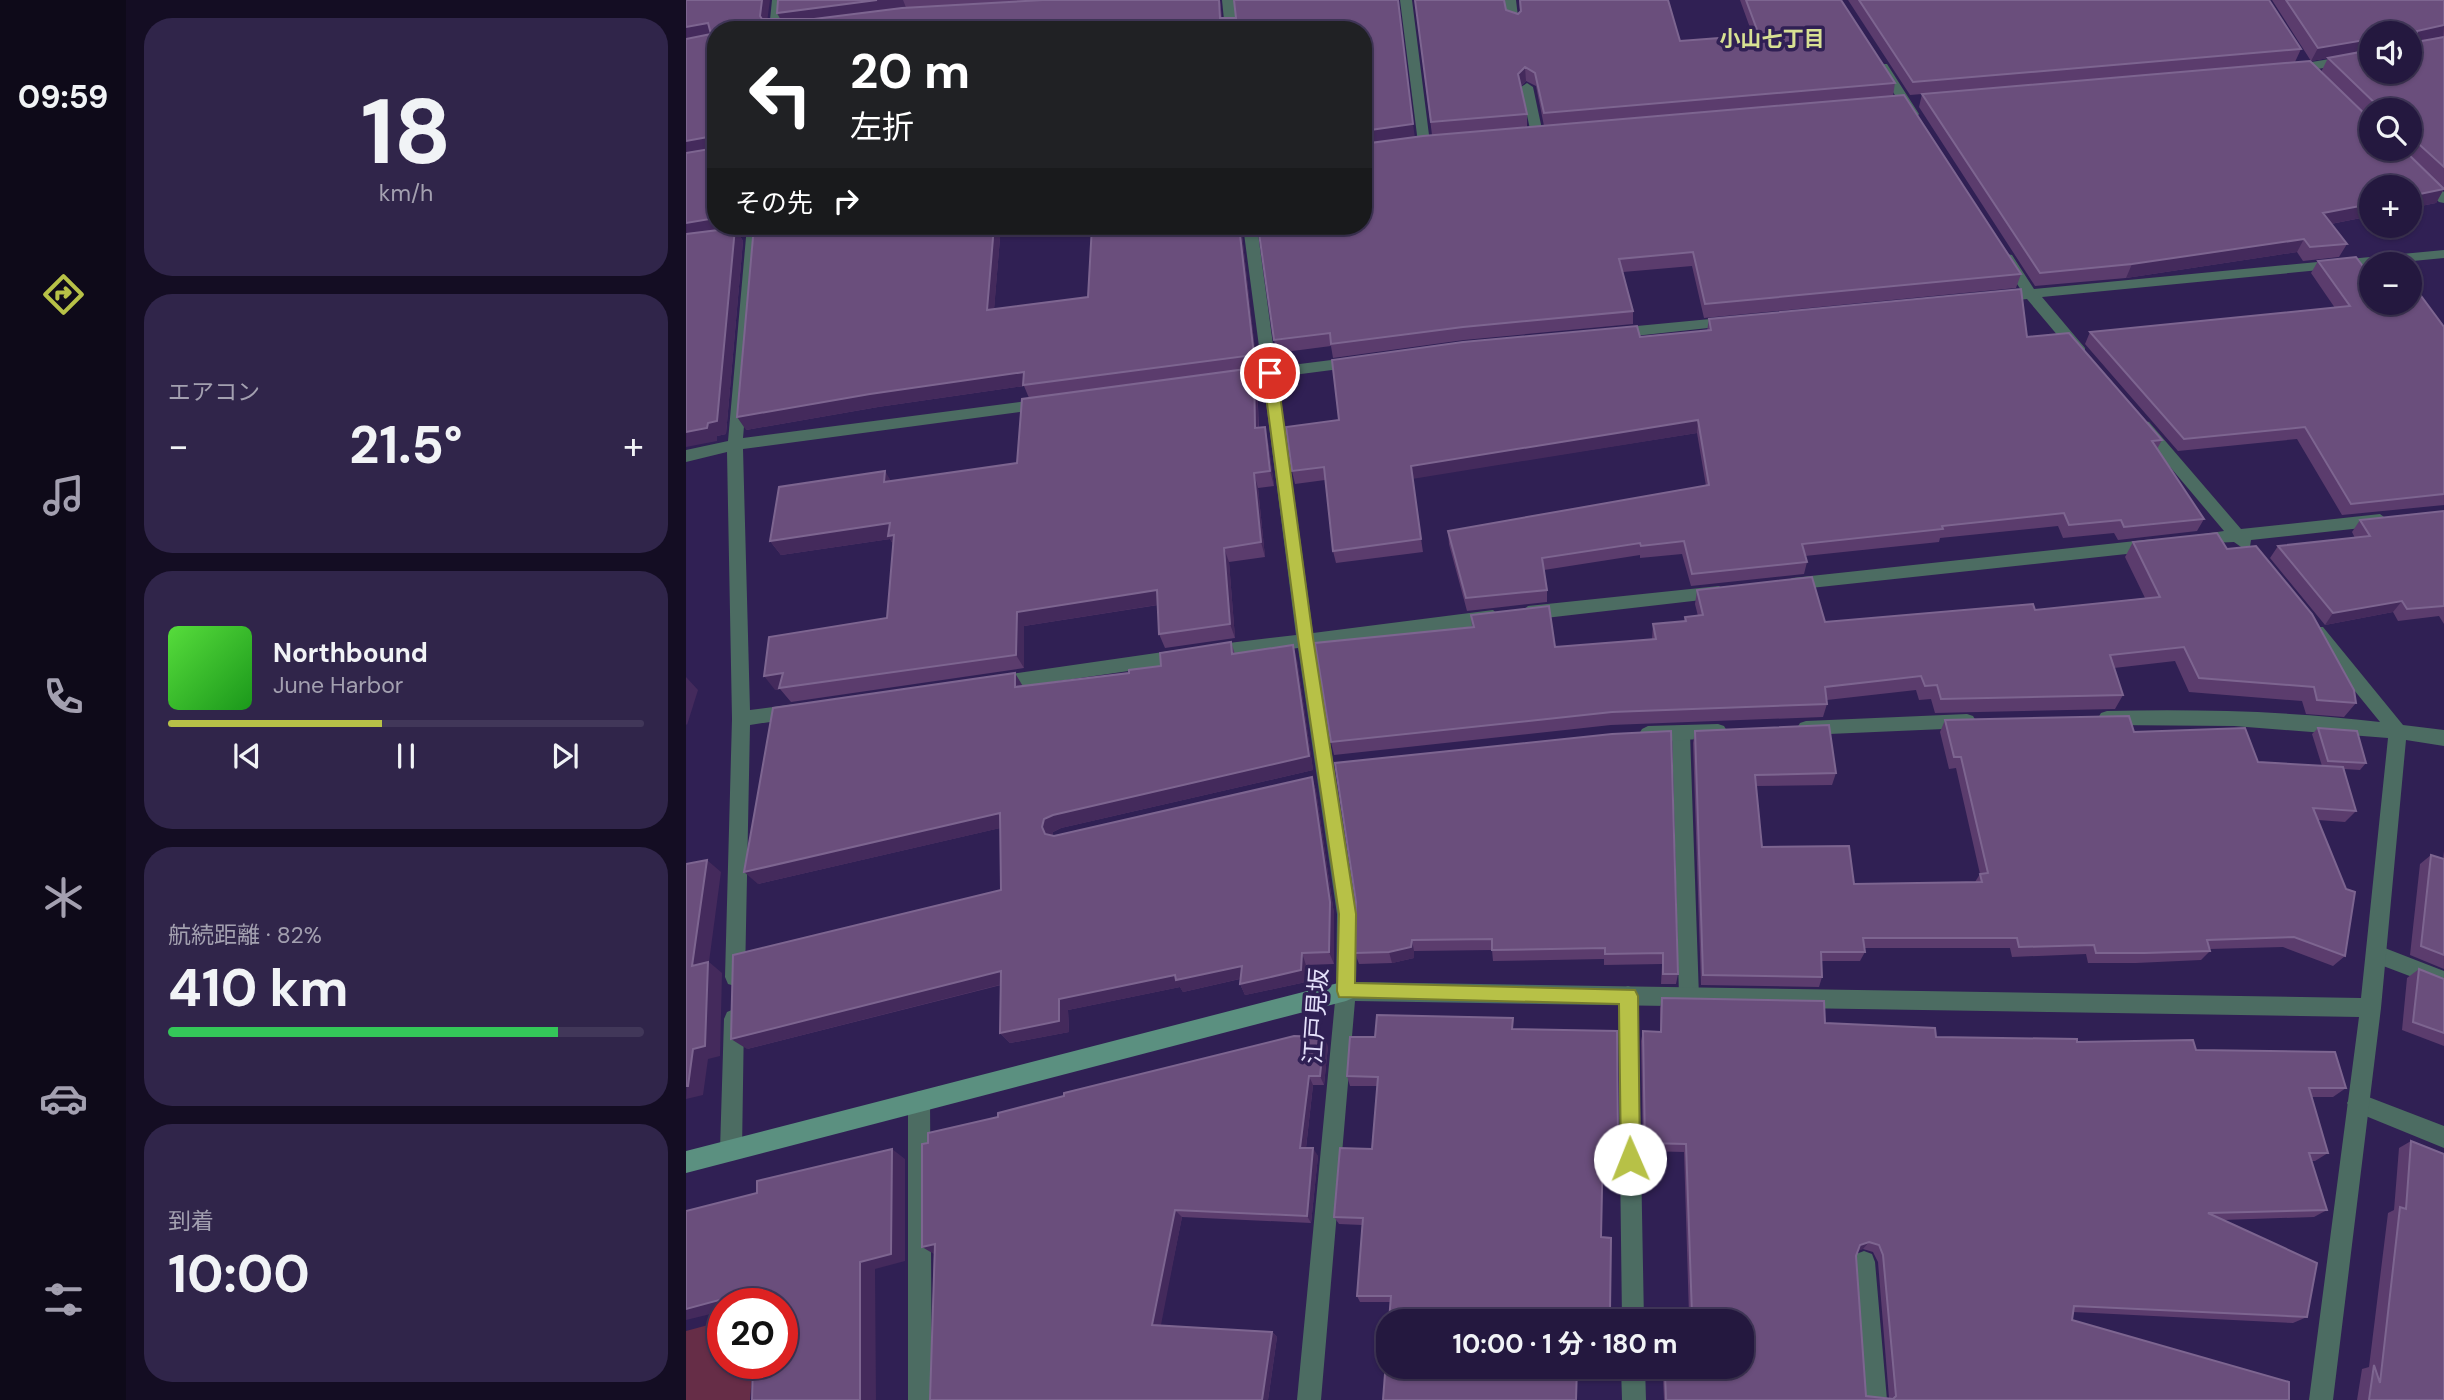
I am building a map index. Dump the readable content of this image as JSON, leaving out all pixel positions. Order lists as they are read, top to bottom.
{
  "streets": {
    "street": ["江戸見坂"]
  },
  "districts": ["小山七丁目"],
  "page": {
    "tabs": "09:59",
    "tile": [
      ["18", "km/h"],
      "エアコン",
      ["航続距離 · 82%", "410 km"],
      ["到着", "10:00"]
    ],
    "map_buttons": ["+", "−"],
    "turn": ["20 m", "左折"],
    "then": "その先",
    "heat": ["−", "21.5°", "+"],
    "song": ["Northbound", "June Harbor"],
    "limit": "20",
    "trip": "10:00 · 1 分 · 180 m"
  }
}
